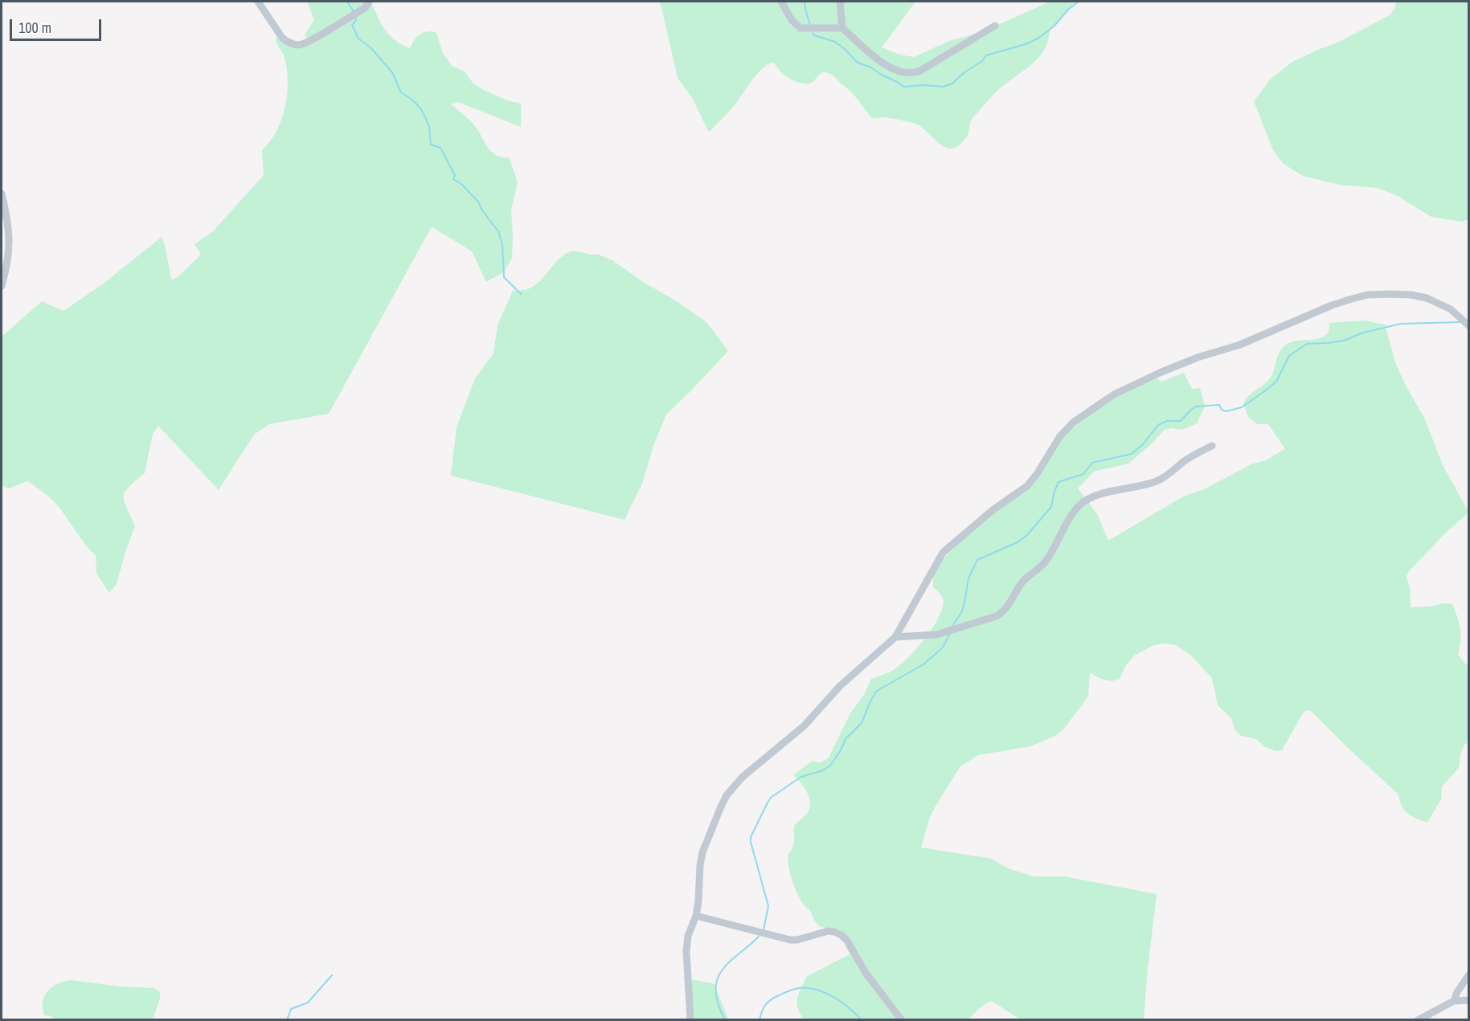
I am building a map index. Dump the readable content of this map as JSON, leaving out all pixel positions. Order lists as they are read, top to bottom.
{
  "scale_bar": "100 m"
}
